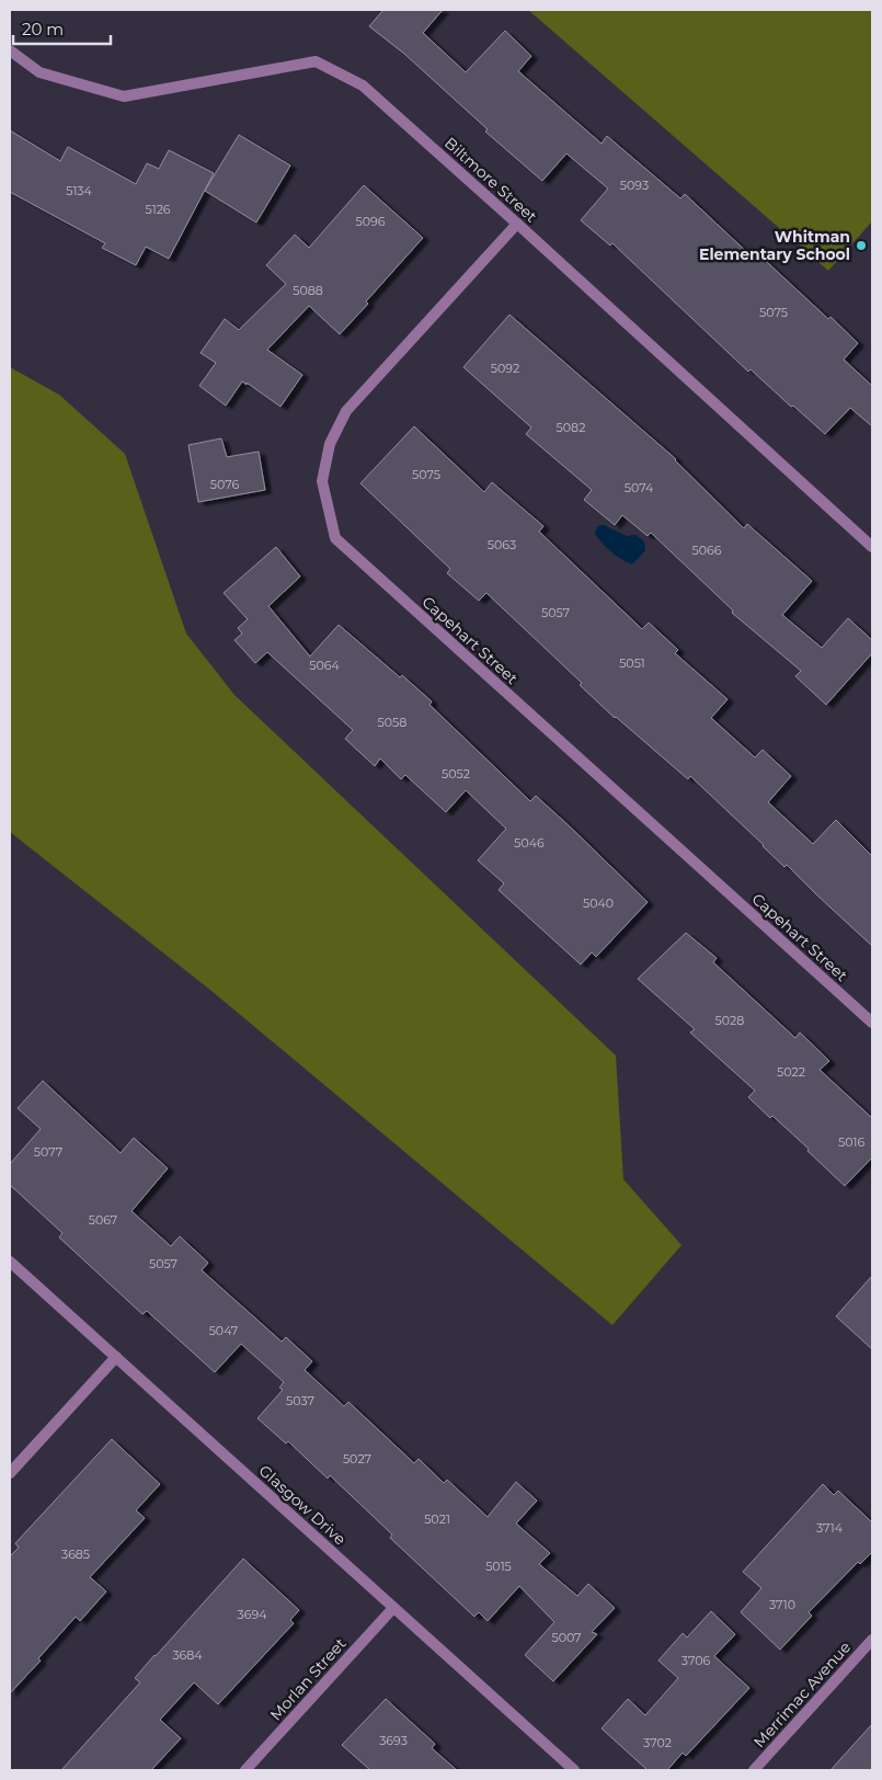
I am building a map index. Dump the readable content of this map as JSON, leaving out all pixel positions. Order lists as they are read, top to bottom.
{
  "streets": {
    "street": [
      "Biltmore Street",
      "Capehart Street",
      "Glasgow Drive",
      "Morlan Street",
      "Merrimac Avenue"
    ]
  },
  "crossings": [
    ["Biltmore Street", "Capehart Street"],
    ["Glasgow Drive", "Morlan Street"]
  ],
  "places": ["Whitman Elementary School"],
  "house_numbers": [
    "5093",
    "5134",
    "5126",
    "5096",
    "5088",
    "5075",
    "5092",
    "5082",
    "5075",
    "5076",
    "5074",
    "5063",
    "5066",
    "5057",
    "5051",
    "5064",
    "5058",
    "5052",
    "5046",
    "5040",
    "5028",
    "5022",
    "5016",
    "5077",
    "5067",
    "5057",
    "5047",
    "5037",
    "5027",
    "5021",
    "3714",
    "3685",
    "5015",
    "3710",
    "3694",
    "5007",
    "3684",
    "3706",
    "3693",
    "3702"
  ],
  "scale_bar": "20 m"
}
